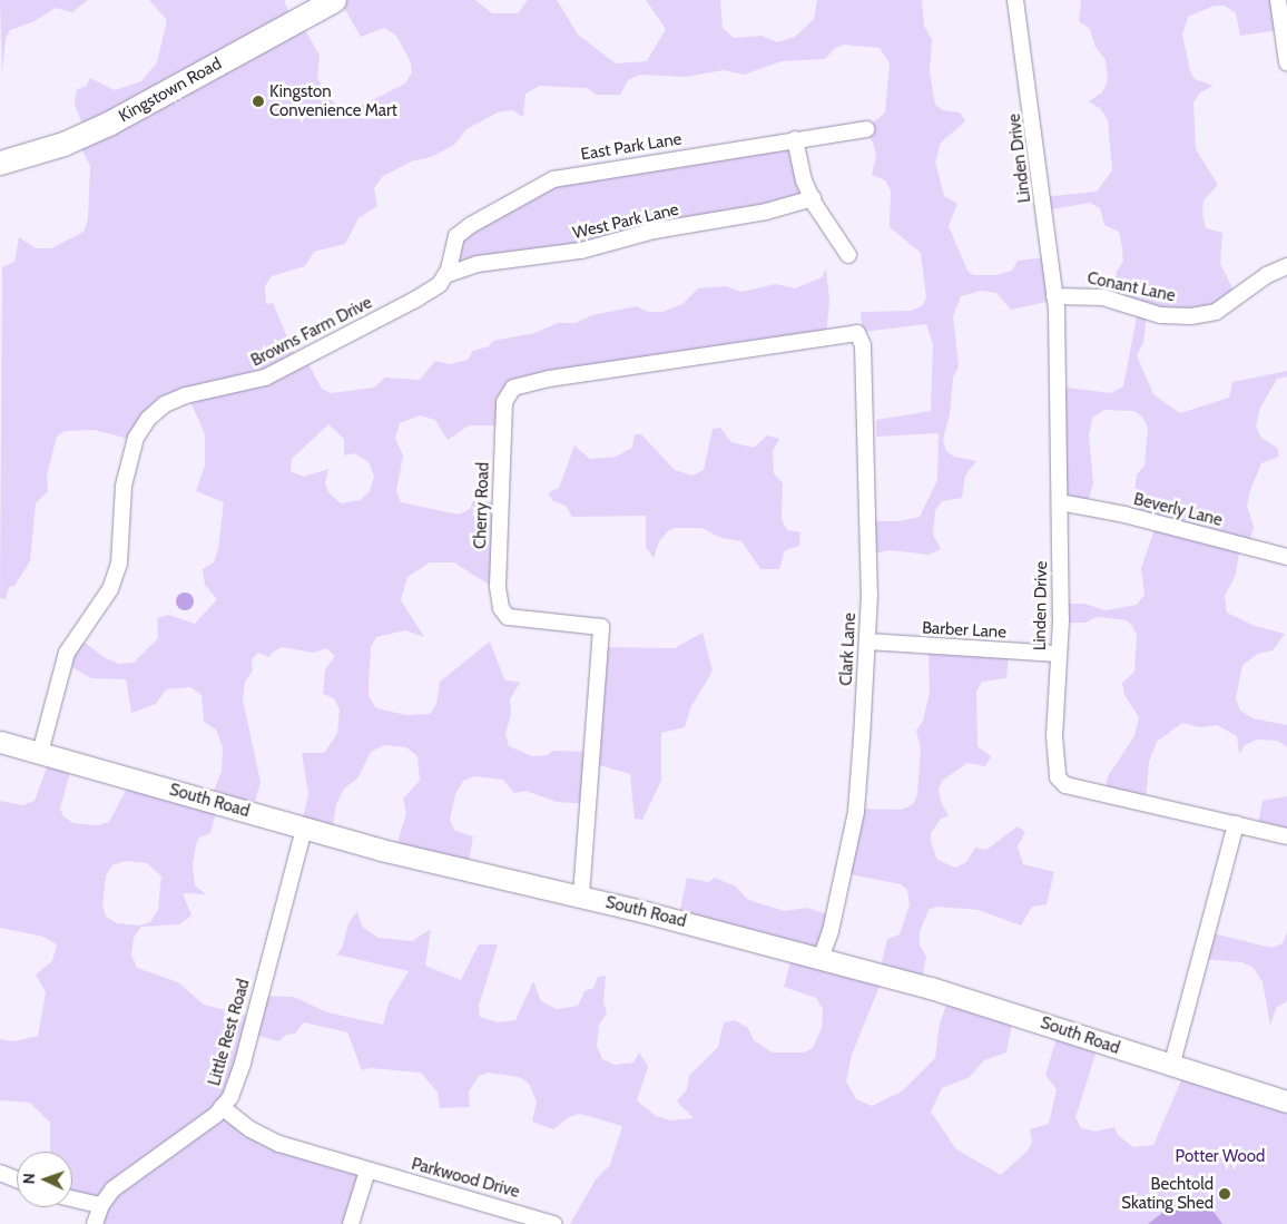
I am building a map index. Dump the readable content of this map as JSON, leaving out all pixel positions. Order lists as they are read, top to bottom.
{
  "streets": {
    "main road": ["Kingstown Road"],
    "street": [
      "East Park Lane",
      "Linden Drive",
      "West Park Lane",
      "Conant Lane",
      "Browns Farm Drive",
      "Cherry Road",
      "Beverly Lane",
      "Barber Lane",
      "Clark Lane",
      "South Road",
      "Little Rest Road",
      "Parkwood Drive"
    ]
  },
  "crossings": [
    ["East Park Lane", "West Park Lane"],
    ["East Park Lane", "Browns Farm Drive"],
    ["Linden Drive", "Conant Lane"],
    ["Linden Drive", "Beverly Lane"],
    ["Linden Drive", "Barber Lane"],
    ["West Park Lane", "Browns Farm Drive"],
    ["Browns Farm Drive", "South Road"],
    ["Cherry Road", "Clark Lane"],
    ["Cherry Road", "South Road"],
    ["Barber Lane", "Clark Lane"],
    ["Clark Lane", "South Road"],
    ["South Road", "Little Rest Road"],
    ["Little Rest Road", "Parkwood Drive"]
  ],
  "parks": ["Potter Wood"],
  "places": ["Kingston Convenience Mart", "Bechtold Skating Shed"],
  "north": "left"
}
